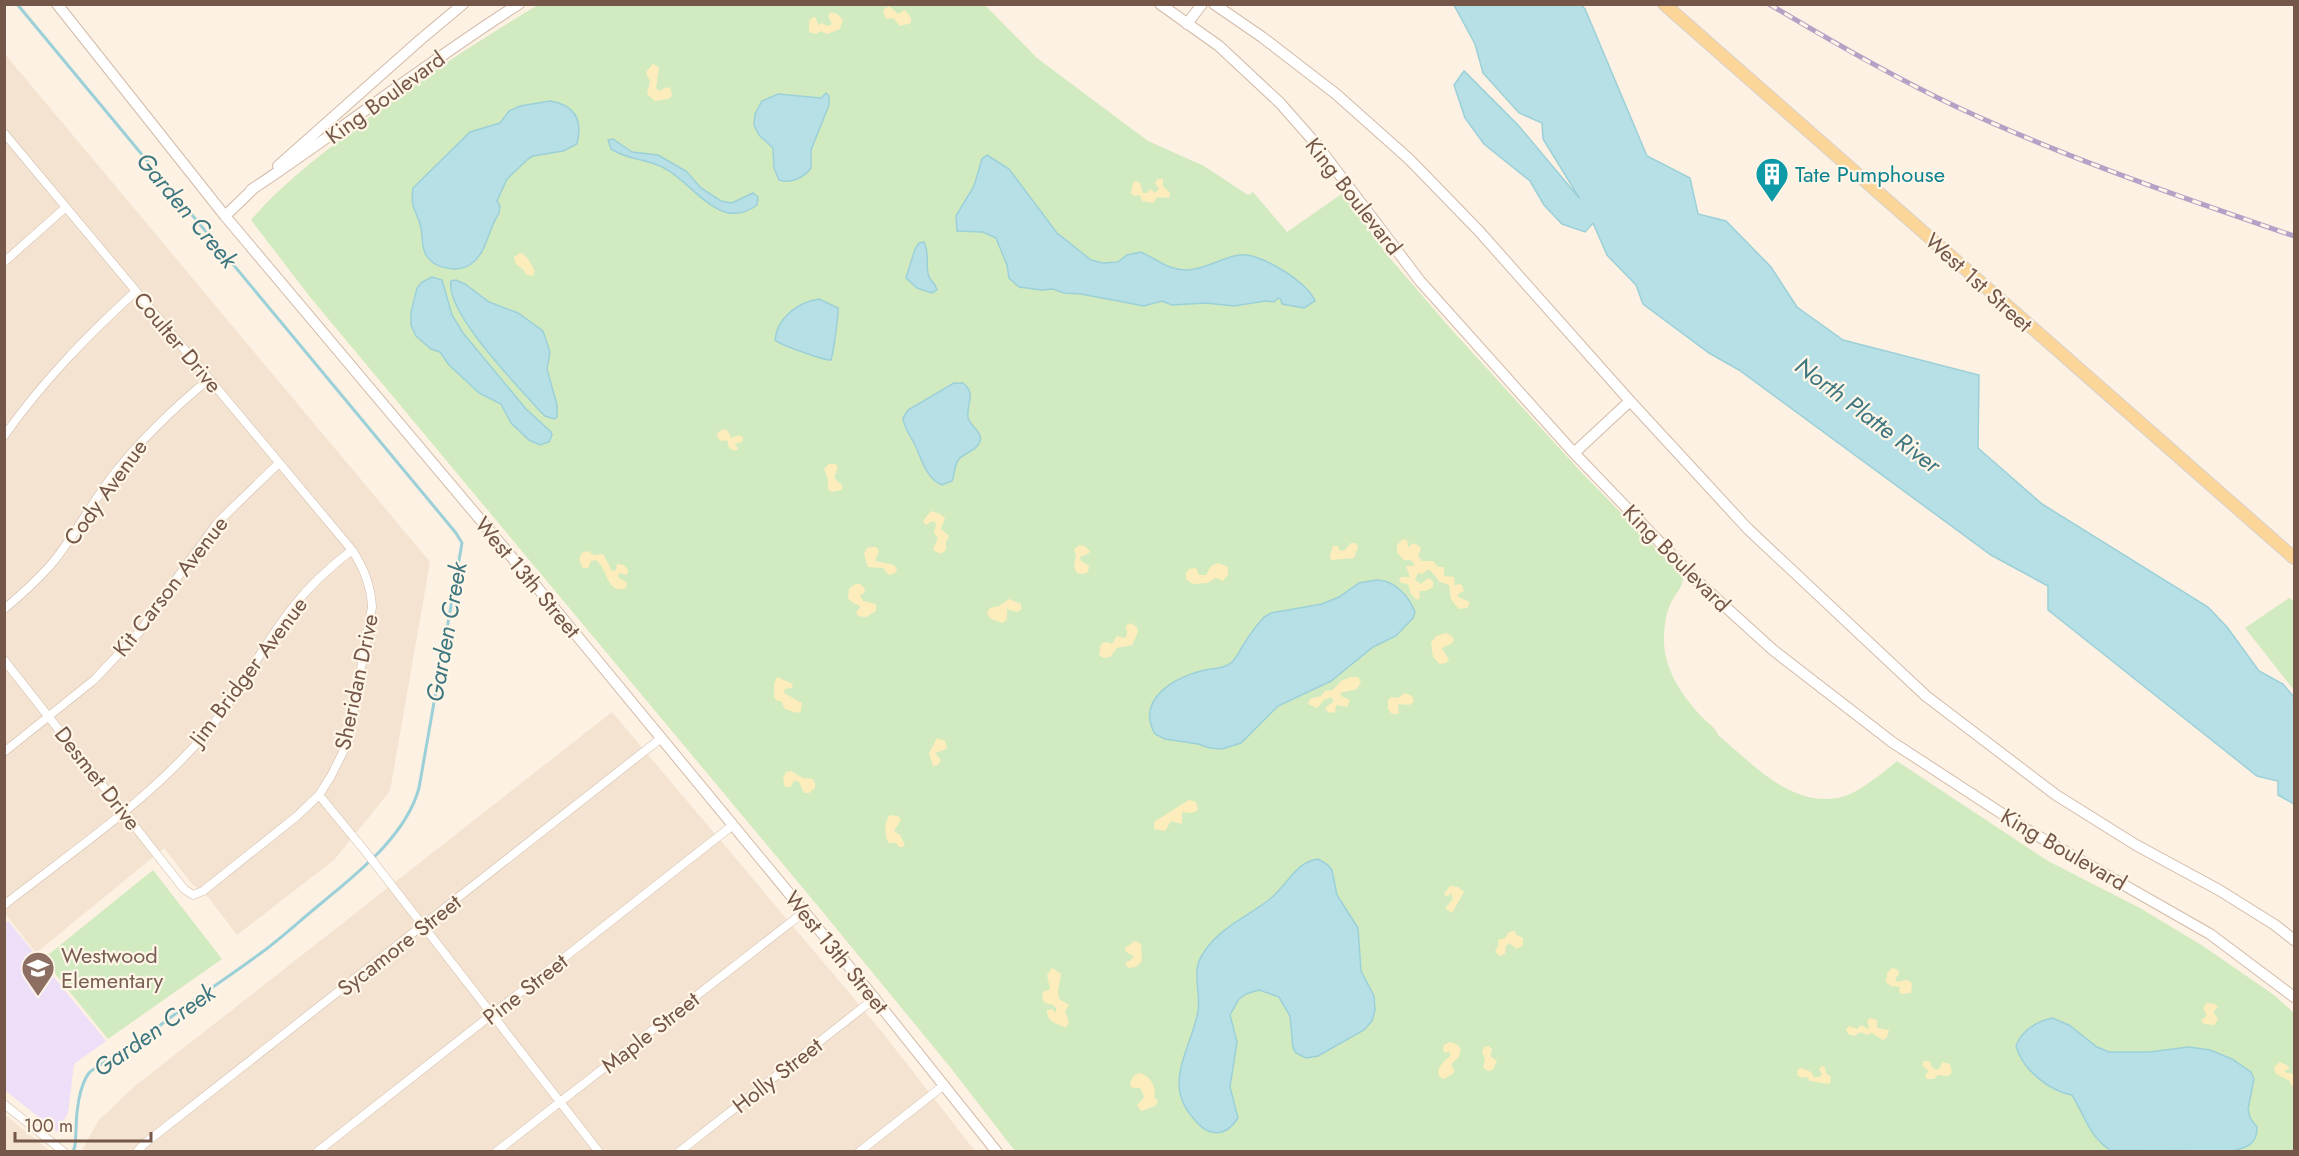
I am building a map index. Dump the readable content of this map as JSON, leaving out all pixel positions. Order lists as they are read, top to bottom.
{
  "streets": {
    "main road": ["West 1st Street"],
    "street": [
      "King Boulevard",
      "Coulter Drive",
      "Cody Avenue",
      "West 13th Street",
      "Kit Carson Avenue",
      "Jim Bridger Avenue",
      "Sheridan Drive",
      "Desmet Drive",
      "Sycamore Street",
      "Pine Street",
      "Maple Street",
      "Holly Street"
    ]
  },
  "crossings": [
    ["King Boulevard", "West 13th Street"],
    ["Coulter Drive", "Cody Avenue"],
    ["Coulter Drive", "Kit Carson Avenue"],
    ["Coulter Drive", "Jim Bridger Avenue"],
    ["Coulter Drive", "Sheridan Drive"],
    ["West 13th Street", "Sycamore Street"],
    ["West 13th Street", "Pine Street"],
    ["West 13th Street", "Maple Street"],
    ["West 13th Street", "Holly Street"],
    ["Kit Carson Avenue", "Desmet Drive"],
    ["Jim Bridger Avenue", "Sheridan Drive"],
    ["Jim Bridger Avenue", "Desmet Drive"],
    ["Sheridan Drive", "Desmet Drive"]
  ],
  "water": ["Garden Creek", "North Platte River"],
  "places": {
    "building": ["Tate Pumphouse"],
    "school or university": ["Westwood Elementary"]
  },
  "scale_bar": "100 m"
}
